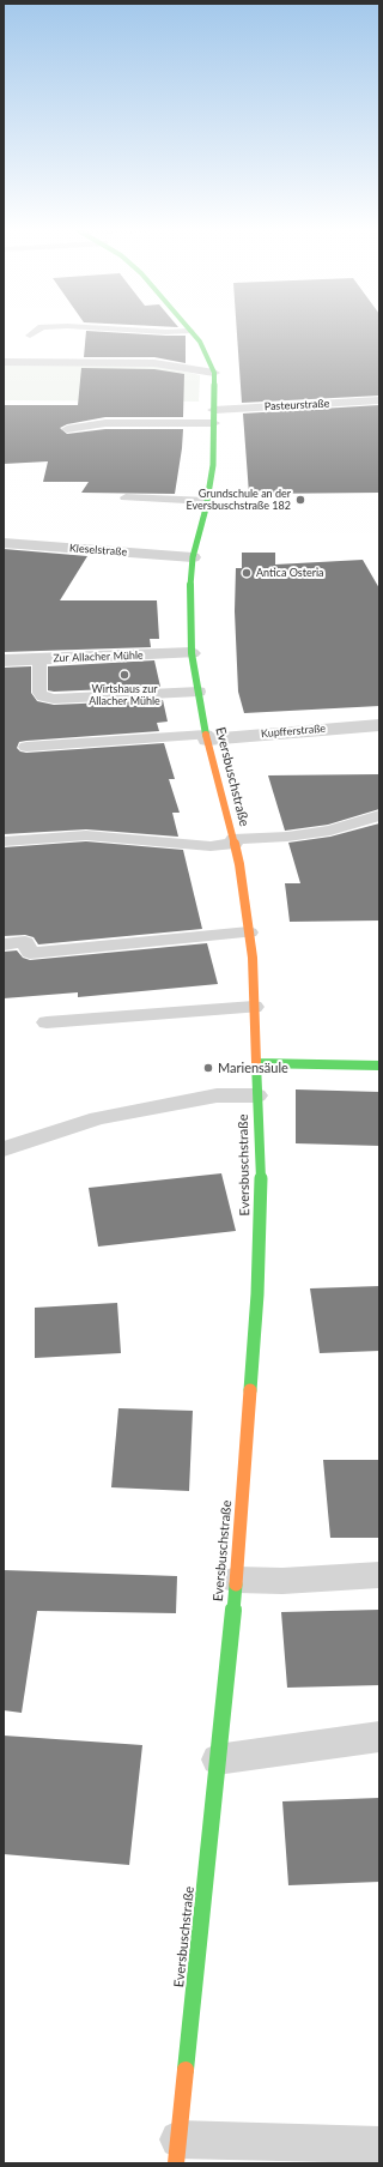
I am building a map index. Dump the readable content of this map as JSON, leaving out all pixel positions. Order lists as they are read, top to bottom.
{
  "streets": {
    "main road": ["Eversbuschstraße"],
    "street": [
      "Pasteurstraße",
      "Kleselstraße",
      "Zur Allacher Mühle",
      "Kupfferstraße"
    ]
  },
  "crossings": [
    ["Pasteurstraße", "Eversbuschstraße"],
    ["Kleselstraße", "Eversbuschstraße"],
    ["Zur Allacher Mühle", "Eversbuschstraße"],
    ["Kupfferstraße", "Eversbuschstraße"]
  ],
  "places": [
    "Grundschule an der Eversbuschstraße 182",
    "Antica Osteria",
    "Wirtshaus zur Allacher Mühle",
    "Mariensäule"
  ]
}
